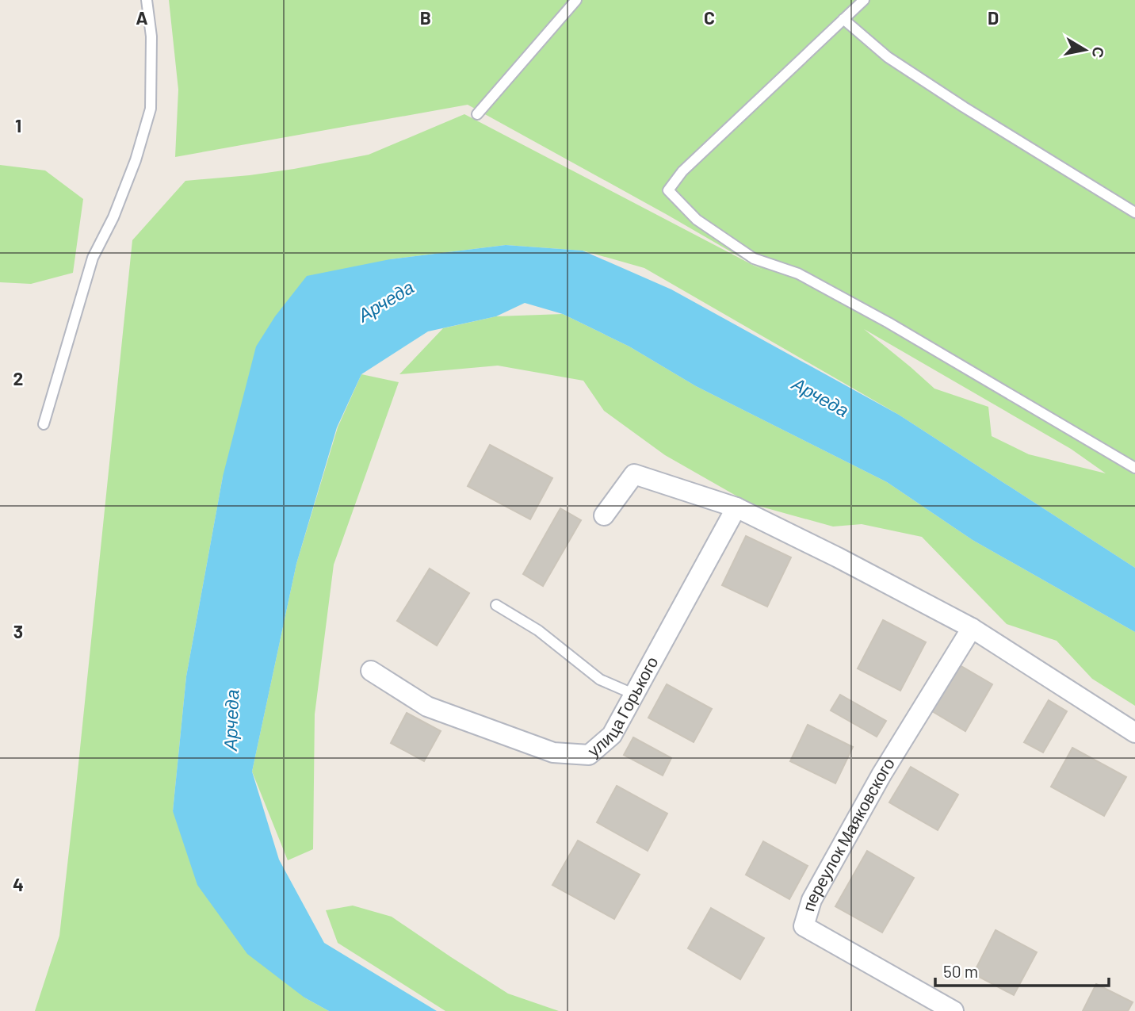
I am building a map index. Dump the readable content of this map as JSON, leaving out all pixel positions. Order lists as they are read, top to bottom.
{
  "streets": {
    "street": ["улица Горького", "переулок Маяковского"]
  },
  "water": ["Арчеда"],
  "scale_bar": "50 m",
  "north": "right",
  "grid": {
    "columns": [
      "A",
      "B",
      "C",
      "D"
    ],
    "rows": [
      "1",
      "2",
      "3",
      "4"
    ]
  }
}
